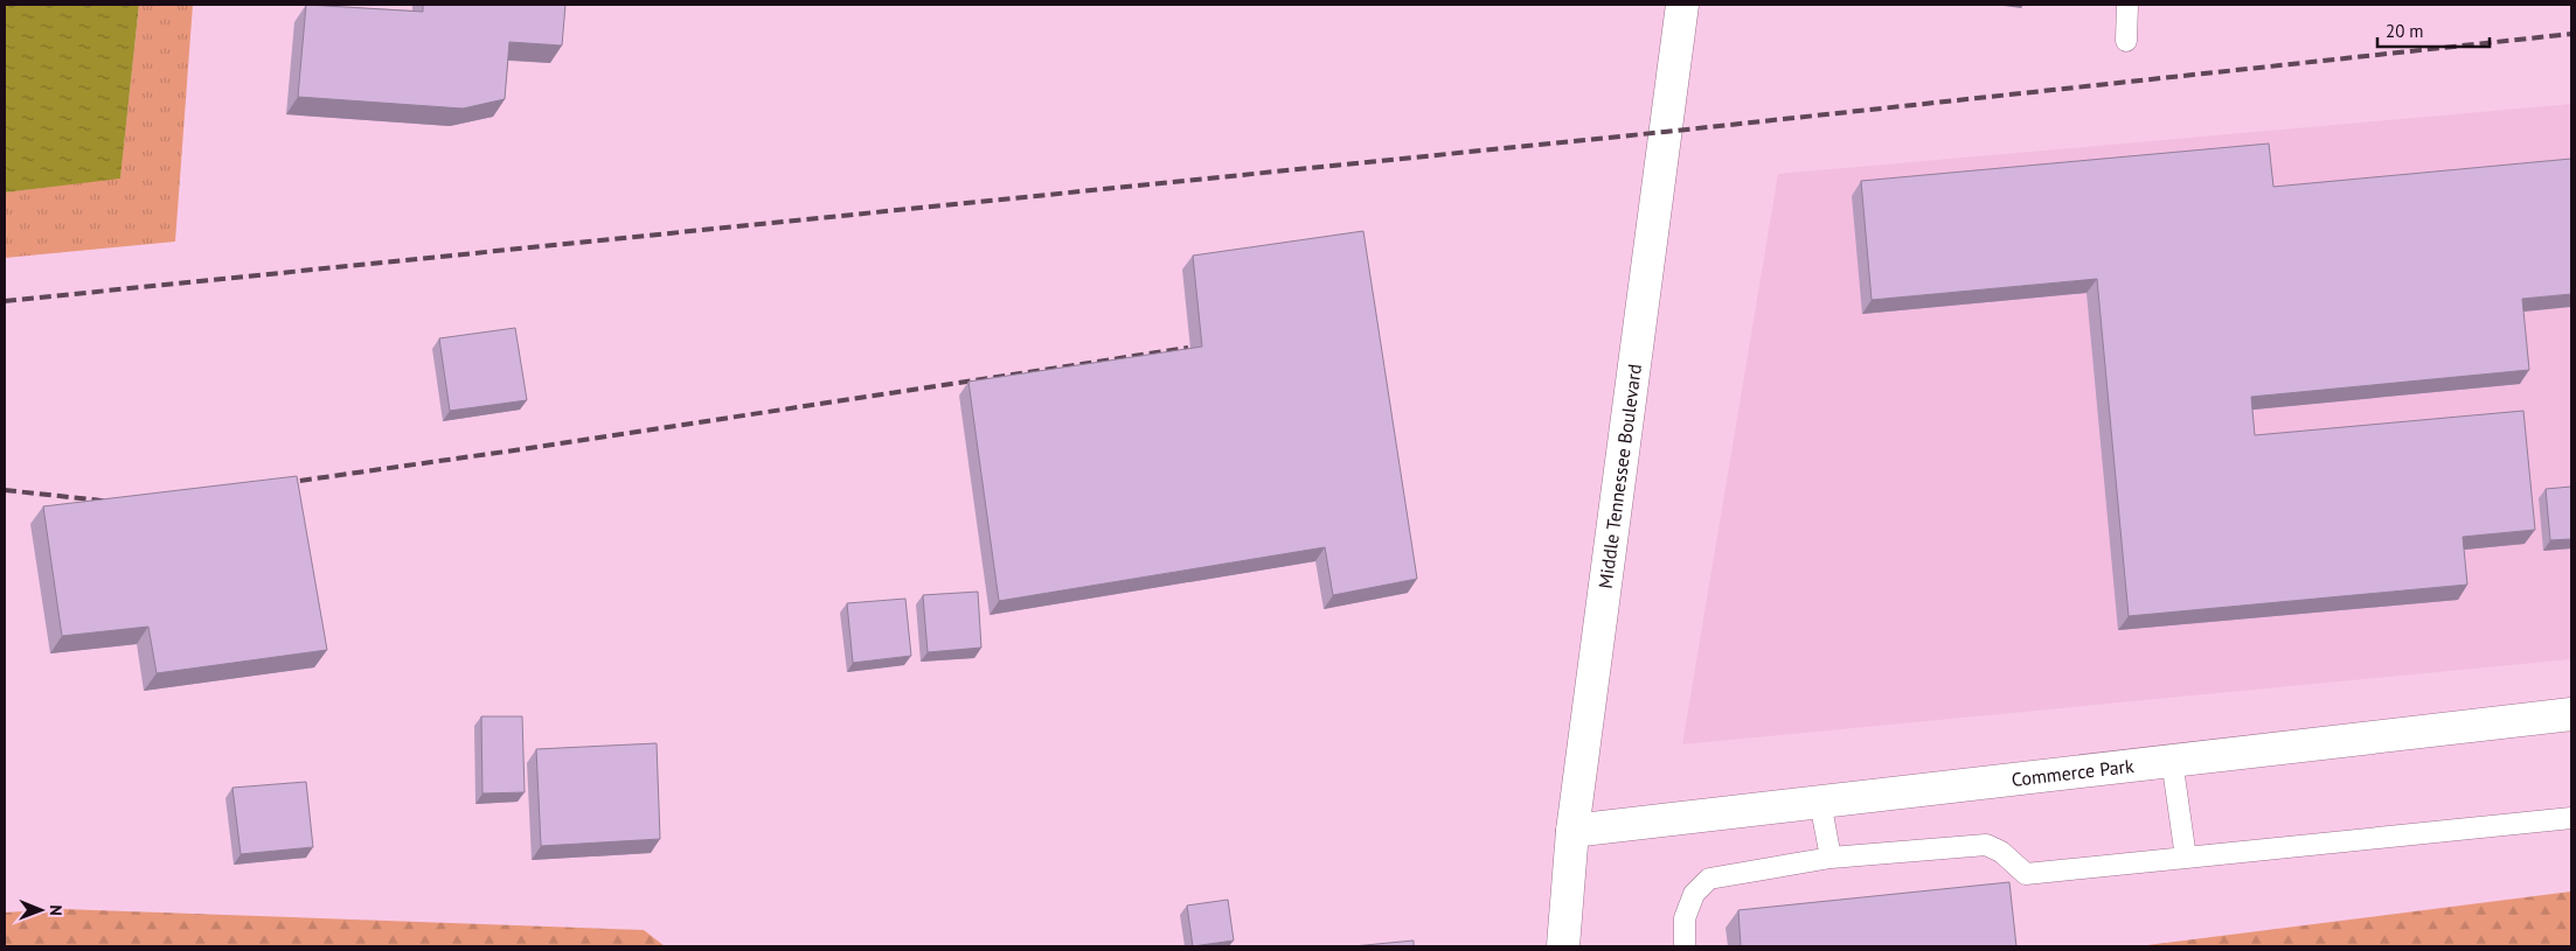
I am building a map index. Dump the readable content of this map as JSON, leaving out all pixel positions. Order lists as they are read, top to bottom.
{
  "streets": {
    "street": ["Middle Tennessee Boulevard", "Commerce Park"]
  },
  "crossings": [
    ["Middle Tennessee Boulevard", "Commerce Park"]
  ],
  "scale_bar": "20 m",
  "north": "right"
}
